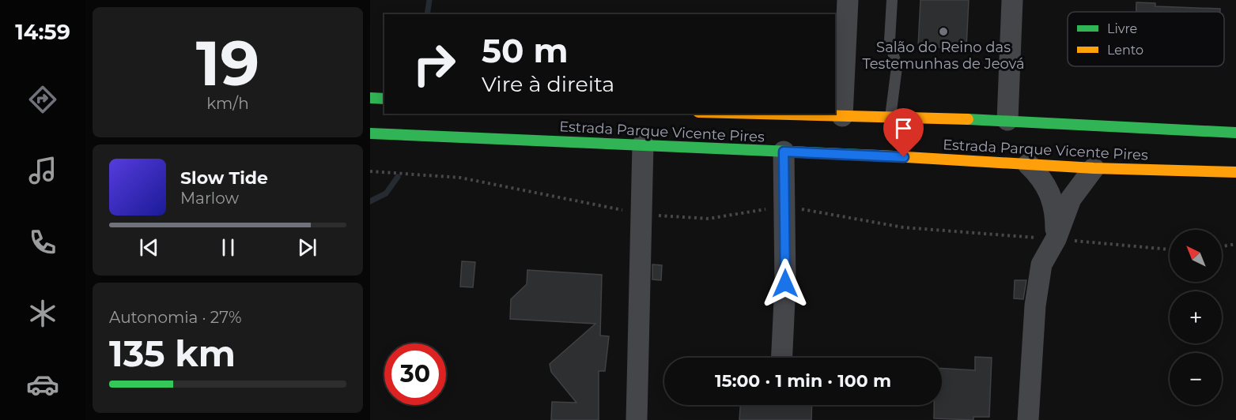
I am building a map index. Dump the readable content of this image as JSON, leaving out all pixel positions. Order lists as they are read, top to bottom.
{
  "streets": {
    "main road": ["Estrada Parque Vicente Pires"]
  },
  "places": ["Salão do Reino das Testemunhas de Jeová"],
  "legend": ["Livre", "Lento"],
  "north": "top left",
  "page": {
    "tabs": "14:59",
    "tile": [
      ["19", "km/h"],
      ["Autonomia · 27%", "135 km"]
    ],
    "turn": ["50 m", "Vire à direita"],
    "song": ["Slow Tide", "Marlow"],
    "map_buttons": ["+", "−"],
    "limit": "30",
    "trip": "15:00 · 1 min · 100 m"
  }
}
